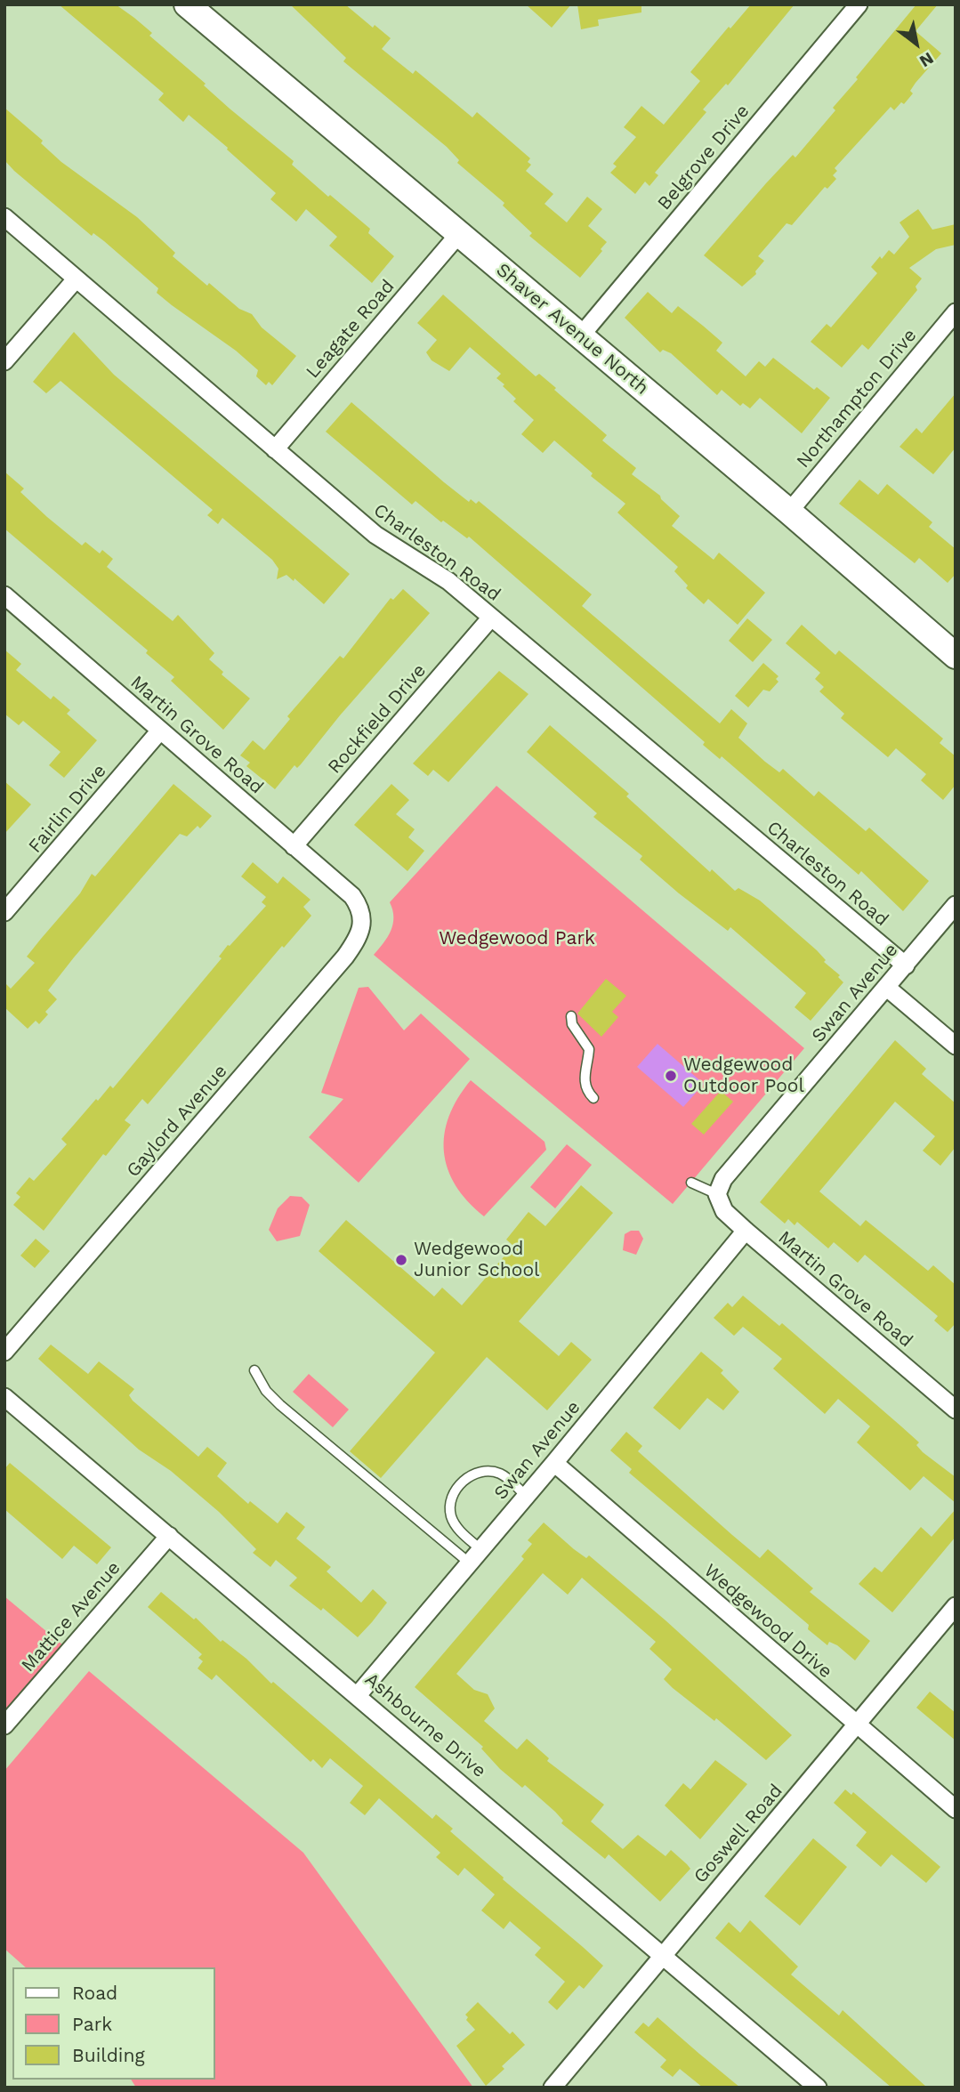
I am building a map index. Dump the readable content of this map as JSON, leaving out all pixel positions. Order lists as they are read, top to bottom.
{
  "streets": {
    "street": [
      "Belgrove Drive",
      "Leagate Road",
      "Shaver Avenue North",
      "Northampton Drive",
      "Charleston Road",
      "Rockfield Drive",
      "Martin Grove Road",
      "Fairlin Drive",
      "Swan Avenue",
      "Gaylord Avenue",
      "Mattice Avenue",
      "Wedgewood Drive",
      "Ashbourne Drive",
      "Goswell Road"
    ]
  },
  "crossings": [
    ["Belgrove Drive", "Shaver Avenue North"],
    ["Leagate Road", "Shaver Avenue North"],
    ["Leagate Road", "Charleston Road"],
    ["Shaver Avenue North", "Northampton Drive"],
    ["Charleston Road", "Rockfield Drive"],
    ["Charleston Road", "Swan Avenue"],
    ["Rockfield Drive", "Martin Grove Road"],
    ["Martin Grove Road", "Fairlin Drive"],
    ["Martin Grove Road", "Swan Avenue"],
    ["Martin Grove Road", "Gaylord Avenue"],
    ["Swan Avenue", "Wedgewood Drive"],
    ["Swan Avenue", "Ashbourne Drive"],
    ["Mattice Avenue", "Ashbourne Drive"],
    ["Wedgewood Drive", "Goswell Road"],
    ["Ashbourne Drive", "Goswell Road"]
  ],
  "parks": ["Wedgewood Park"],
  "places": ["Wedgewood Outdoor Pool", "Wedgewood Junior School"],
  "legend": ["Road", "Park", "Building"],
  "north": "bottom right"
}
